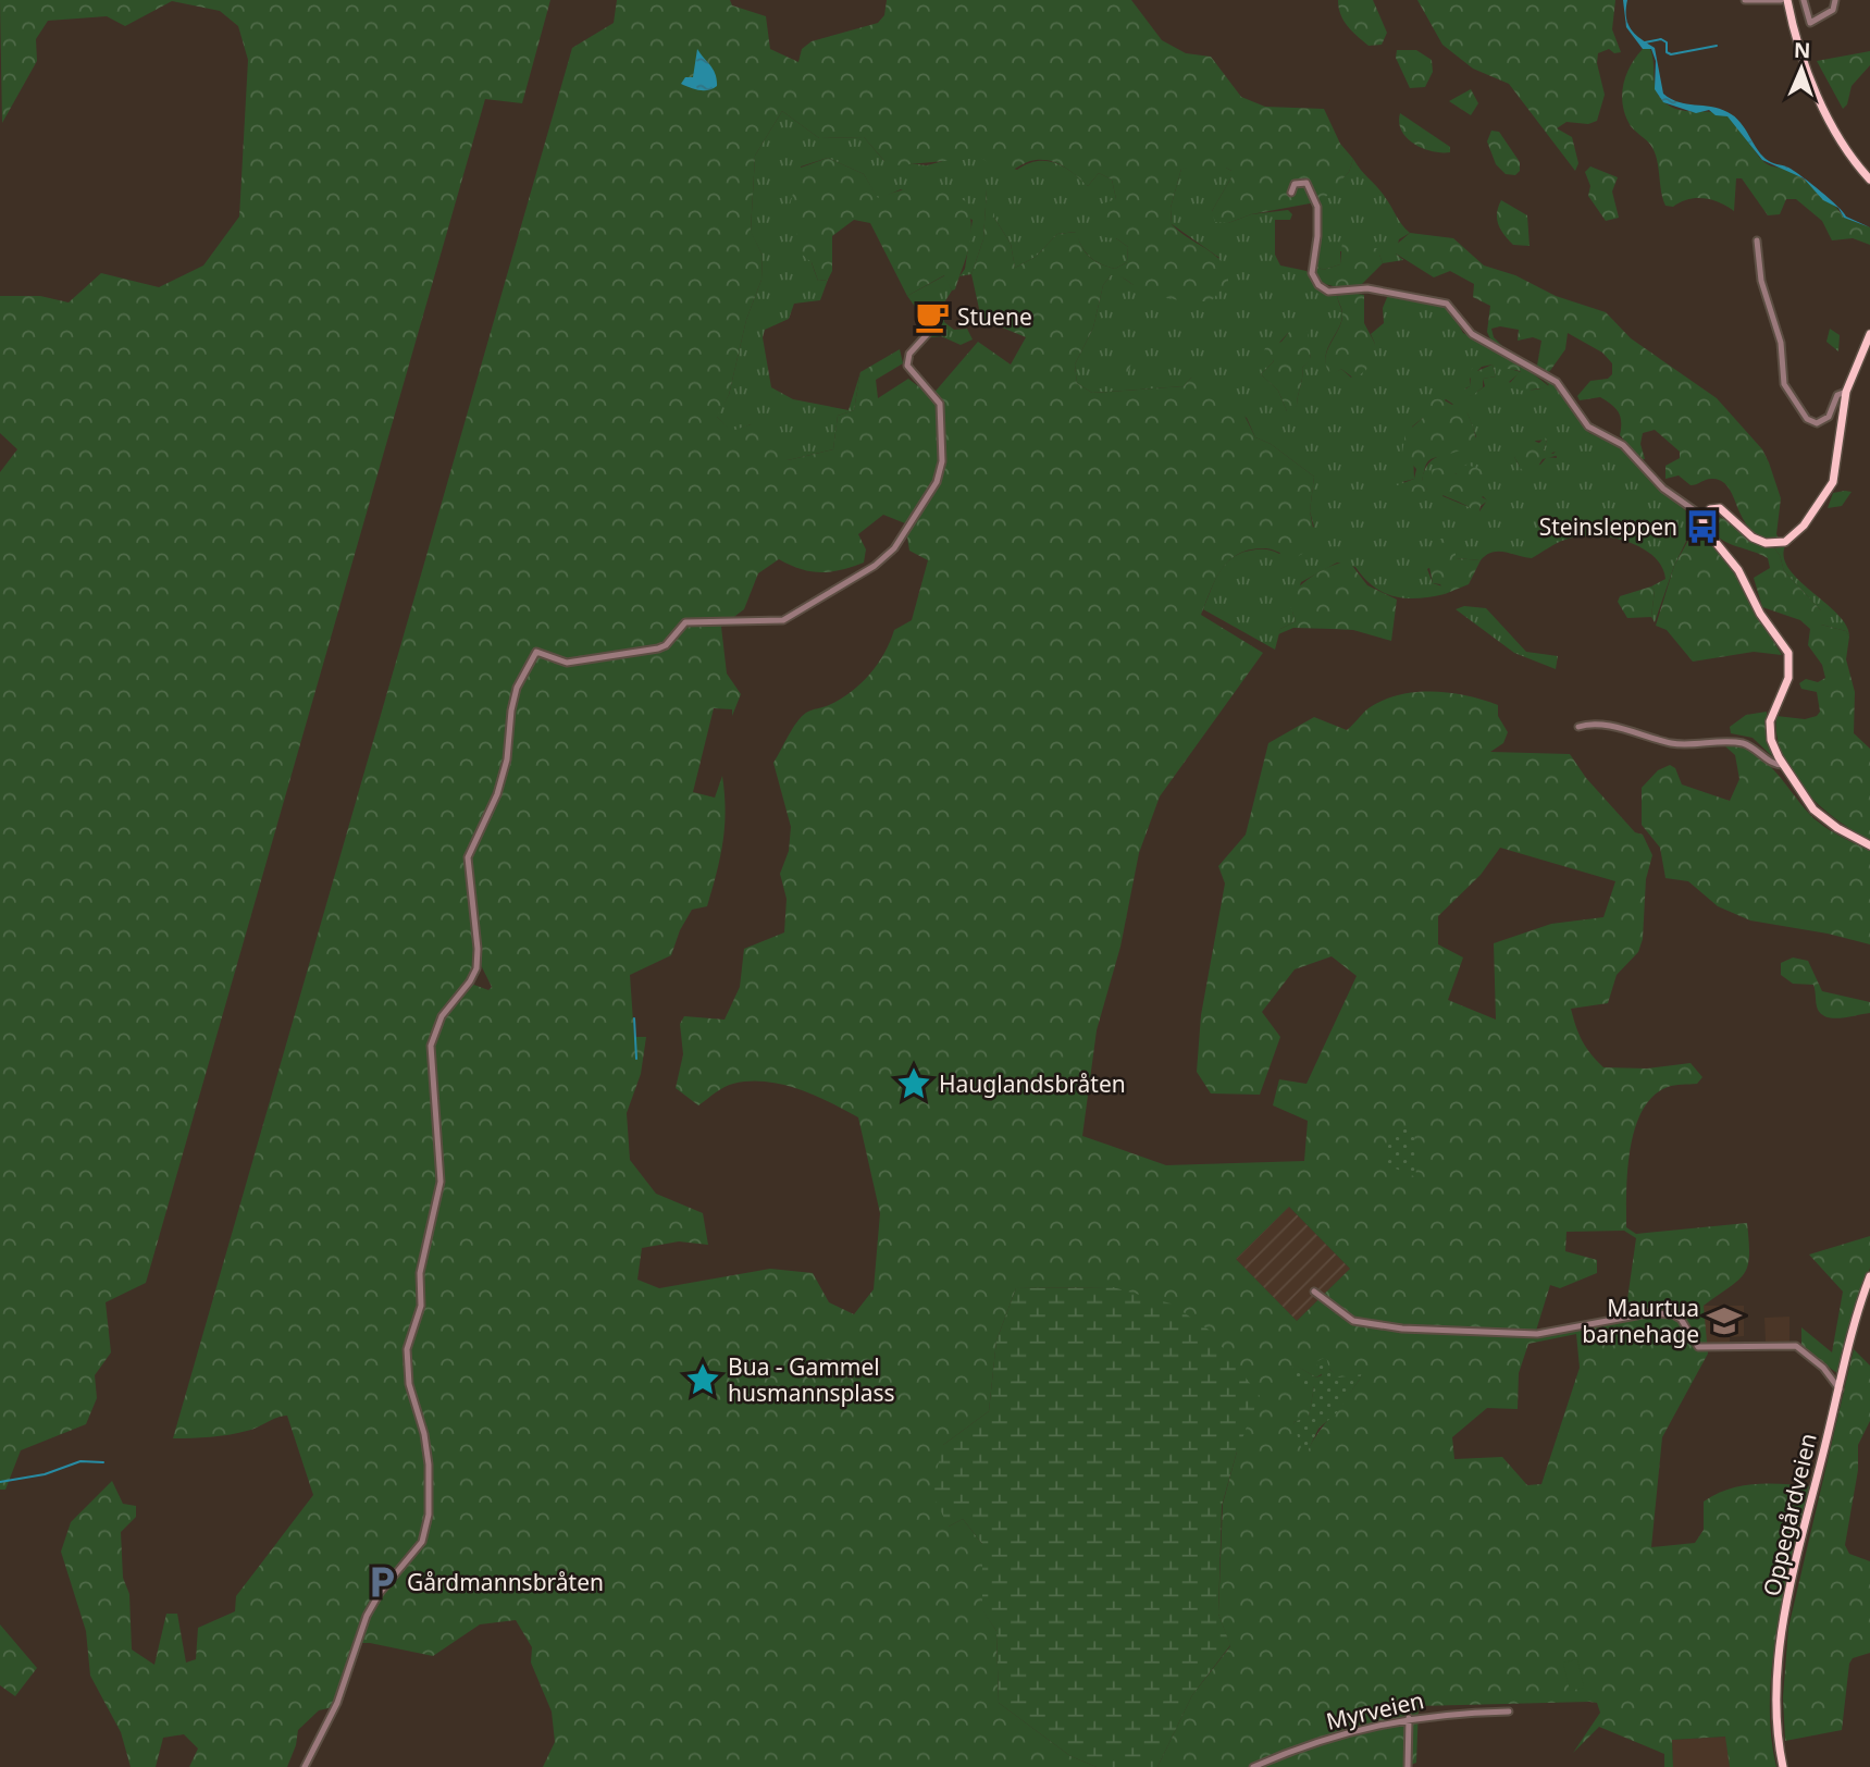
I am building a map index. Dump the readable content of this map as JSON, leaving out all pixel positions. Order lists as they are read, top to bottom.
{
  "streets": {
    "main road": ["Oppegårdveien"],
    "street": ["Myrveien"]
  },
  "places": {
    "cafe": ["Stuene"],
    "bus stop": ["Steinsleppen"],
    "place": ["Hauglandsbråten", "Bua - Gammel husmannsplass"],
    "school or university": ["Maurtua barnehage"],
    "parking": ["Gårdmannsbråten"]
  },
  "north": "top"
}
